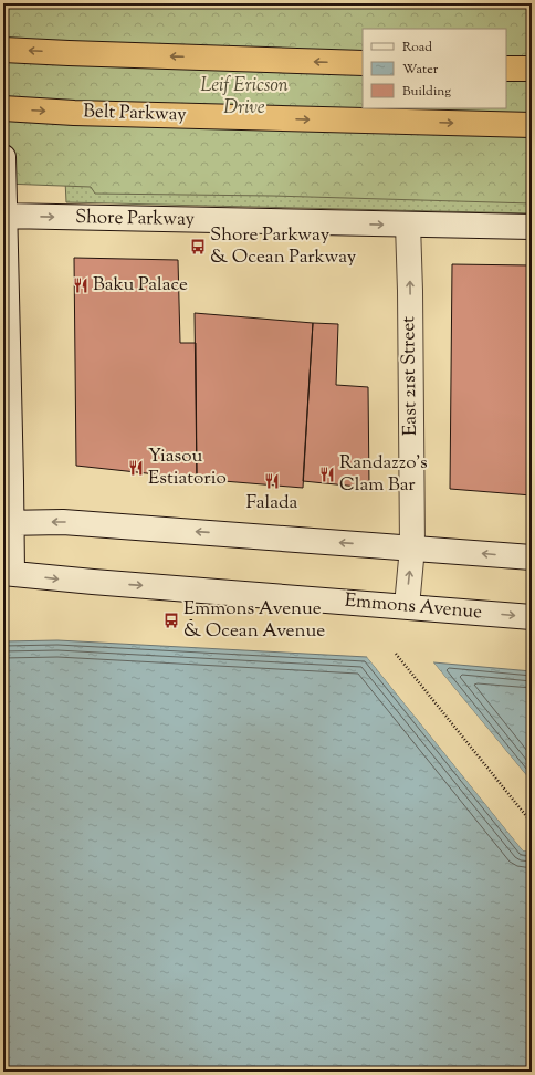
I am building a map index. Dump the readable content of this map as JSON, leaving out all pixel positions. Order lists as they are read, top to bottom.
{
  "streets": {
    "highway": ["Belt Parkway"],
    "main road": ["Shore Parkway", "East 21st Street", "Emmons Avenue"]
  },
  "crossings": [
    ["Shore Parkway", "East 21st Street"],
    ["East 21st Street", "Emmons Avenue"]
  ],
  "one_way": ["Shore Parkway", "East 21st Street"],
  "parks": ["Leif Ericson Drive"],
  "places": {
    "bus stop": ["Shore Parkway & Ocean Parkway", "Emmons Avenue & Ocean Avenue"],
    "restaurant": [
      "Baku Palace",
      "Yiasou Estiatorio",
      "Randazzo's Clam Bar",
      "Falada"
    ]
  },
  "legend": ["Road", "Water", "Building"]
}
